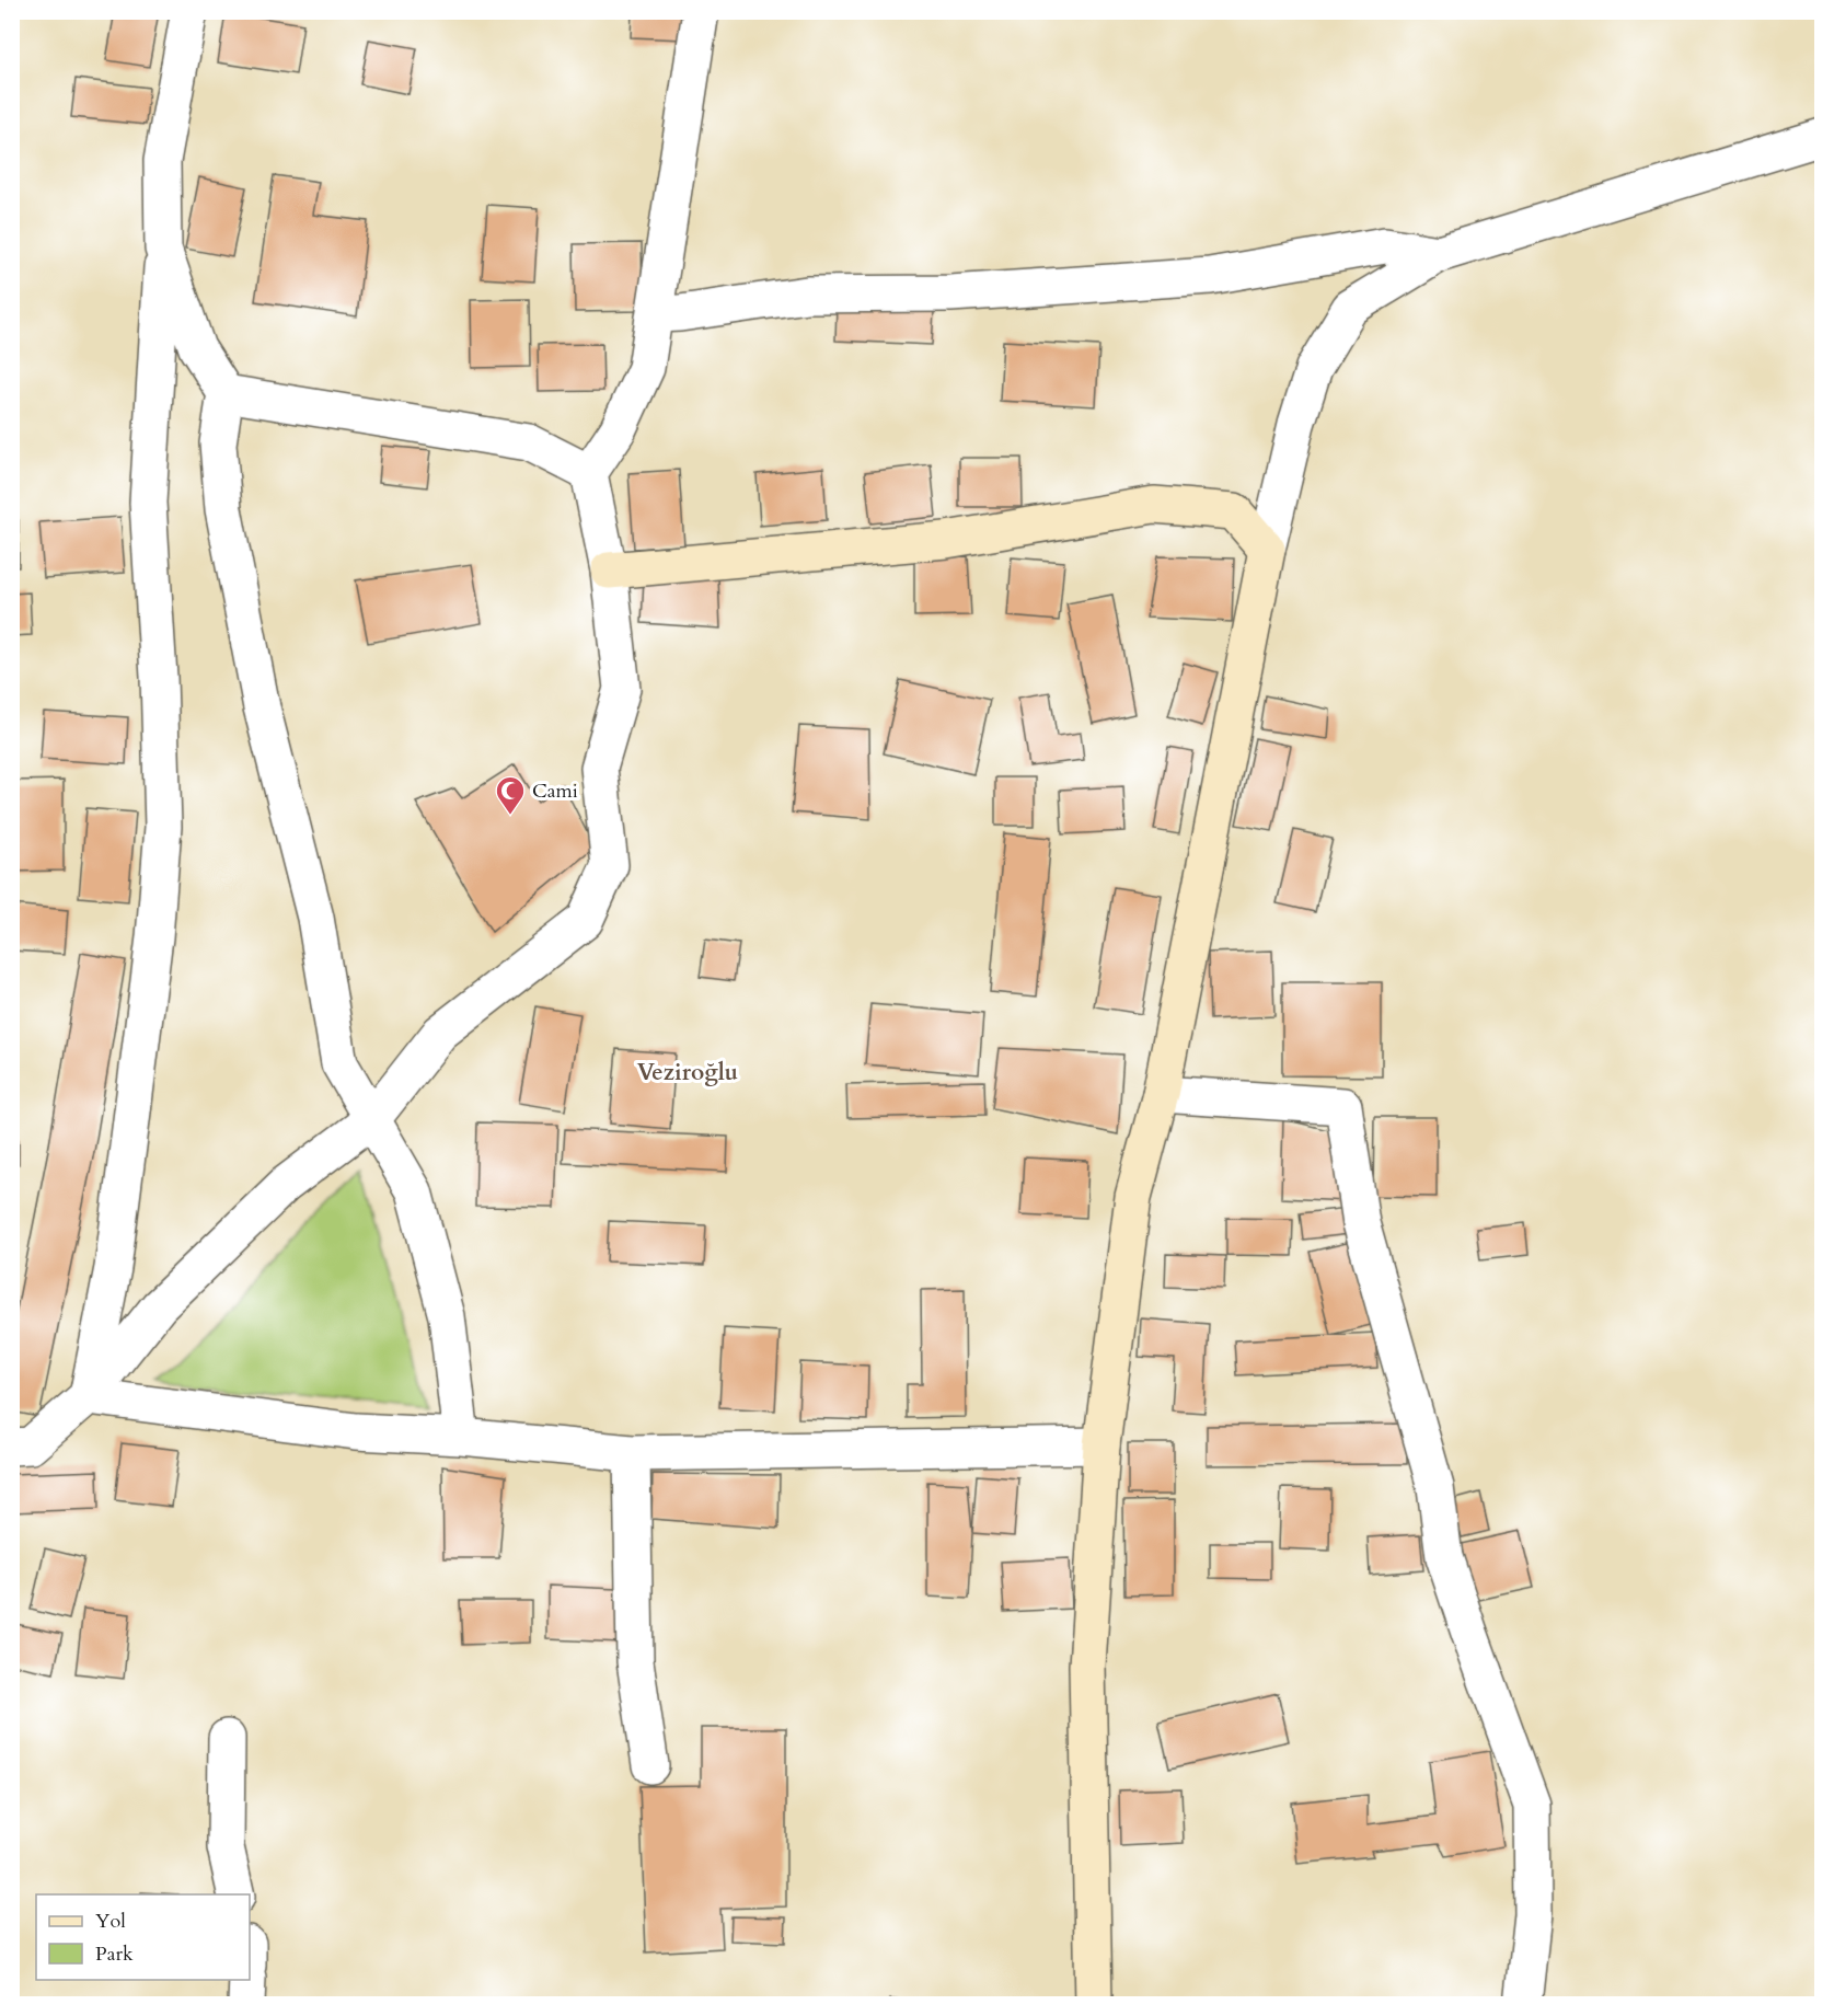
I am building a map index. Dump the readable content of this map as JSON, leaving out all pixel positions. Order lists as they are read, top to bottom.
{
  "districts": ["Veziroğlu"],
  "places": {
    "mosque": ["Cami"]
  },
  "legend": ["Yol", "Park"]
}
